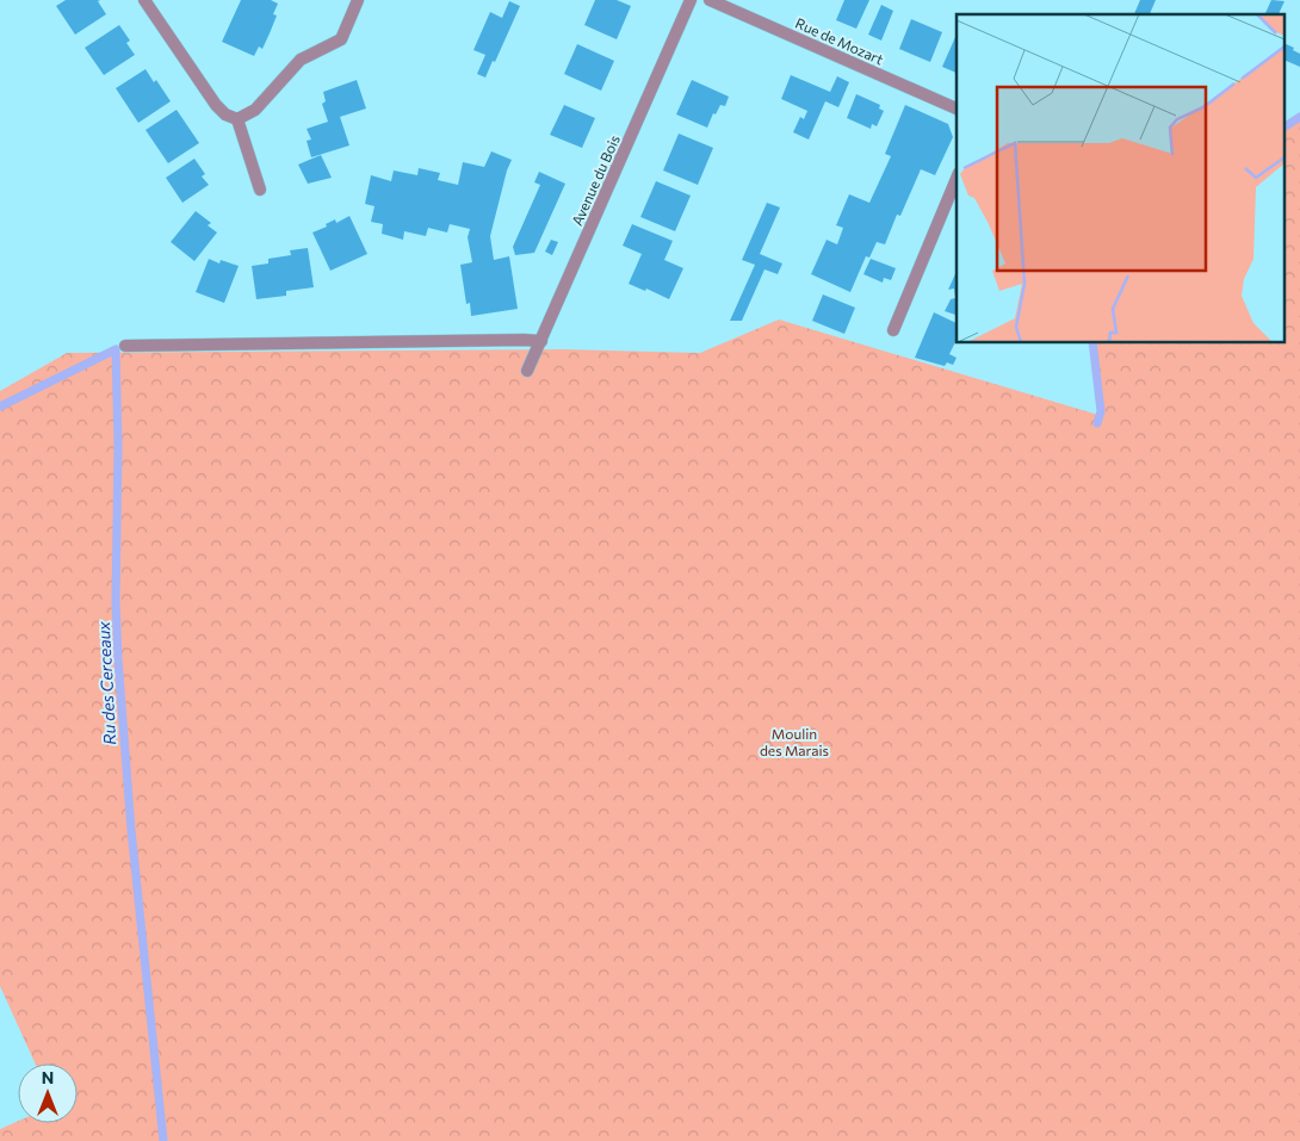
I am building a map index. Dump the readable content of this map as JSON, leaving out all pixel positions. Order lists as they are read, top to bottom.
{
  "streets": {
    "street": ["Rue de Mozart", "Avenue du Bois"]
  },
  "water": ["Ru des Cerceaux"],
  "parks": ["Moulin des Marais"],
  "north": "top"
}
